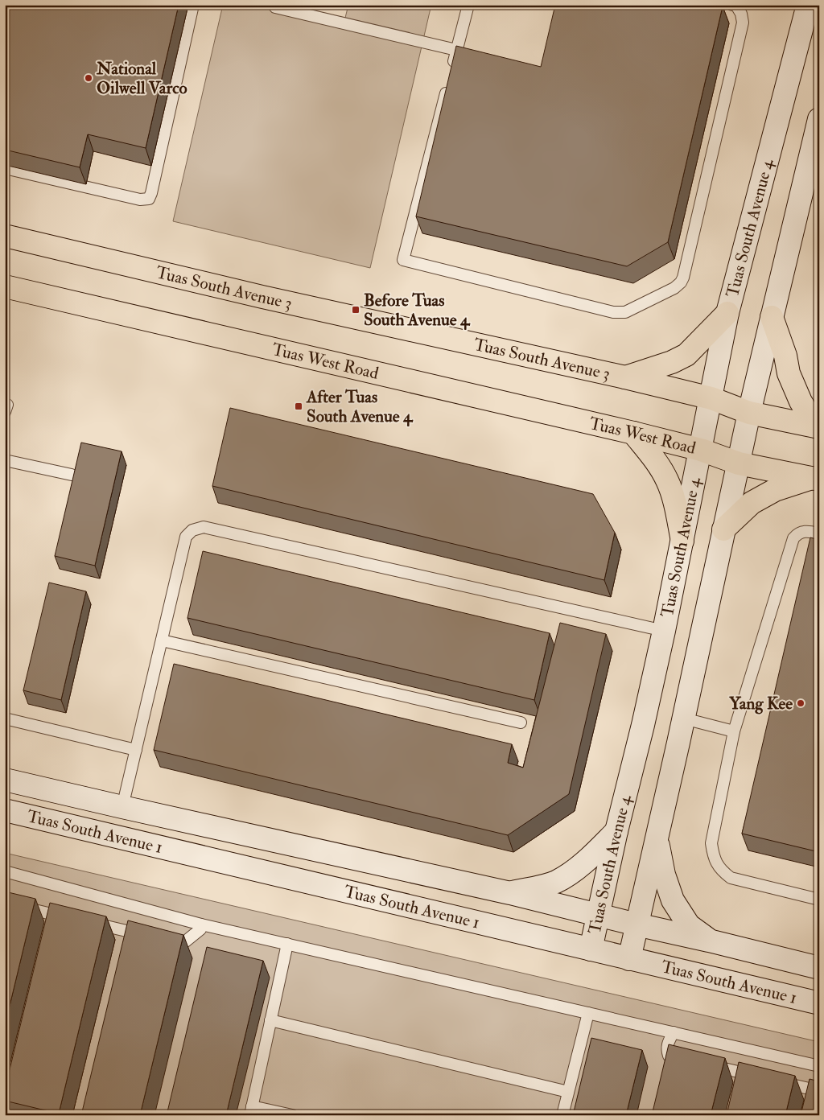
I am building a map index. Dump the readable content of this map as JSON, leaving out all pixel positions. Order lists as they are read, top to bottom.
{
  "streets": {
    "main road": [
      "Tuas South Avenue 4",
      "Tuas South Avenue 3",
      "Tuas West Road",
      "Tuas South Avenue 1"
    ]
  },
  "crossings": [
    ["Tuas South Avenue 4", "Tuas South Avenue 3"],
    ["Tuas South Avenue 4", "Tuas West Road"],
    ["Tuas South Avenue 4", "Tuas South Avenue 1"]
  ],
  "places": {
    "other": ["National Oilwell Varco", "Yang Kee"],
    "transit": ["Before Tuas South Avenue 4", "After Tuas South Avenue 4"]
  }
}
